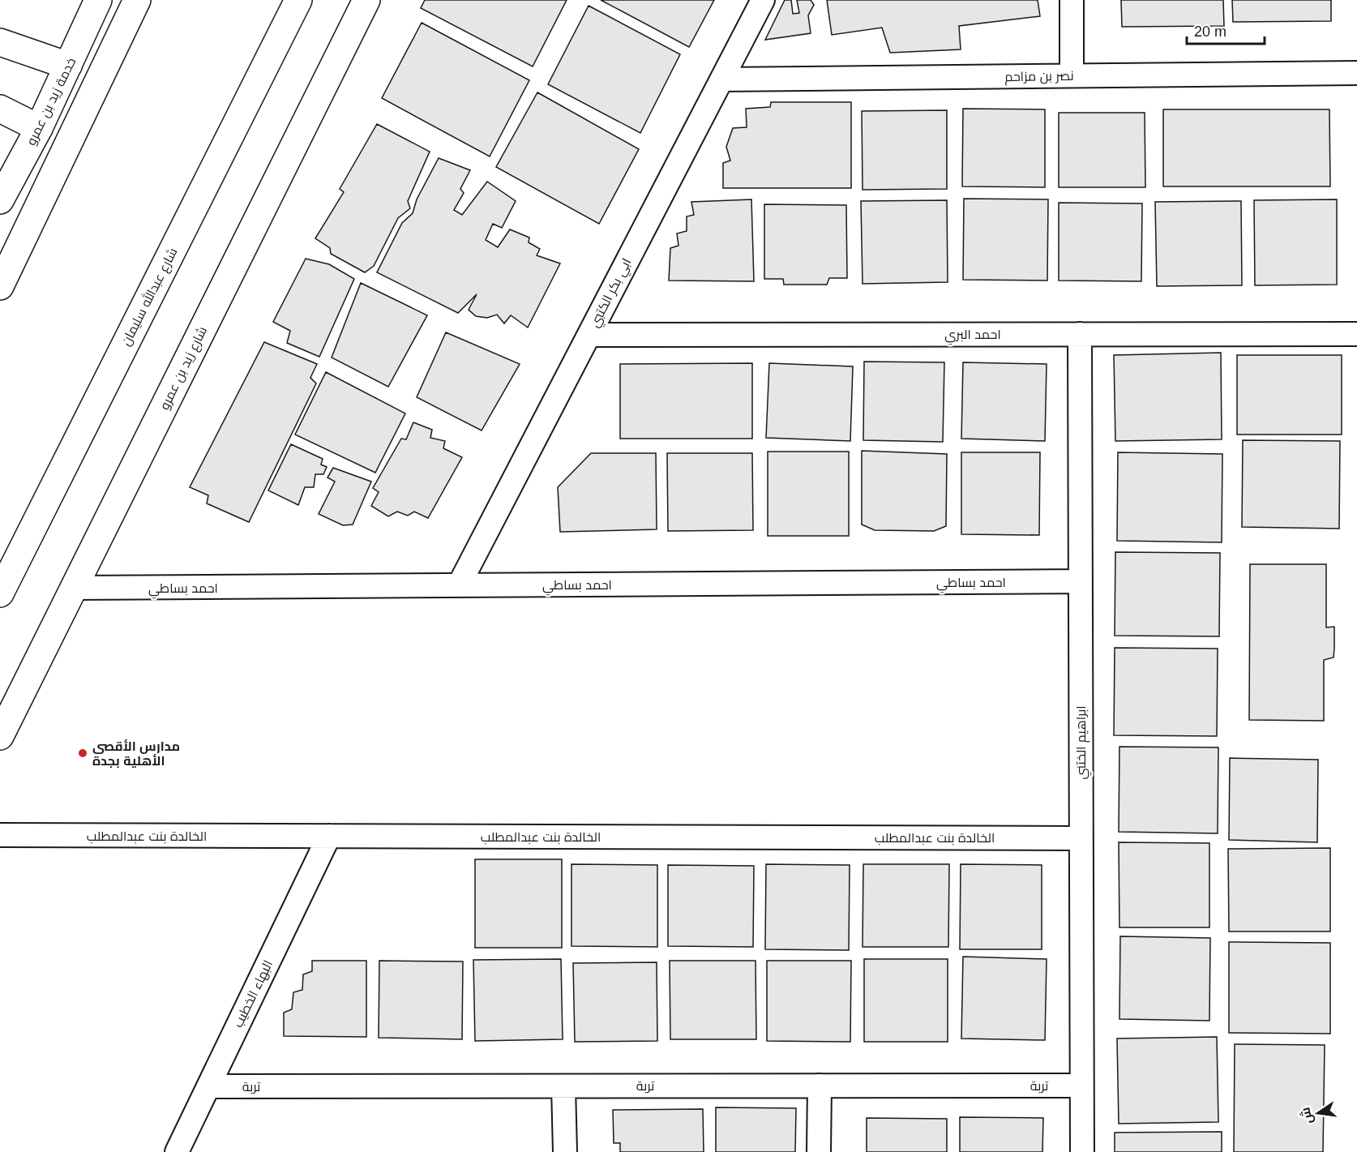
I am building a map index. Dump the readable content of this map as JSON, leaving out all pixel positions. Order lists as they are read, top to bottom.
{
  "streets": {
    "main road": ["خدمة زيد بن عمرو", "شارع عبدالله سليمان", "شارع زيد بن عمرو"],
    "street": [
      "نصر بن مزاحم",
      "ابي بكر الكتبي",
      "احمد البري",
      "احمد بساطي",
      "ابراهيم الختني",
      "الخالدة بنت عبدالمطلب",
      "البهاء الخطيب",
      "تربة"
    ]
  },
  "crossings": [
    ["نصر بن مزاحم", "ابي بكر الكتبي"],
    ["ابي بكر الكتبي", "احمد البري"],
    ["ابي بكر الكتبي", "احمد بساطي"],
    ["احمد البري", "ابراهيم الختني"],
    ["شارع زيد بن عمرو", "احمد بساطي"],
    ["احمد بساطي", "ابراهيم الختني"],
    ["ابراهيم الختني", "الخالدة بنت عبدالمطلب"],
    ["ابراهيم الختني", "تربة"],
    ["الخالدة بنت عبدالمطلب", "البهاء الخطيب"],
    ["البهاء الخطيب", "تربة"]
  ],
  "places": ["مدارس الأقصى الأهلية بجدة"],
  "scale_bar": "20 m",
  "north": "left"
}
